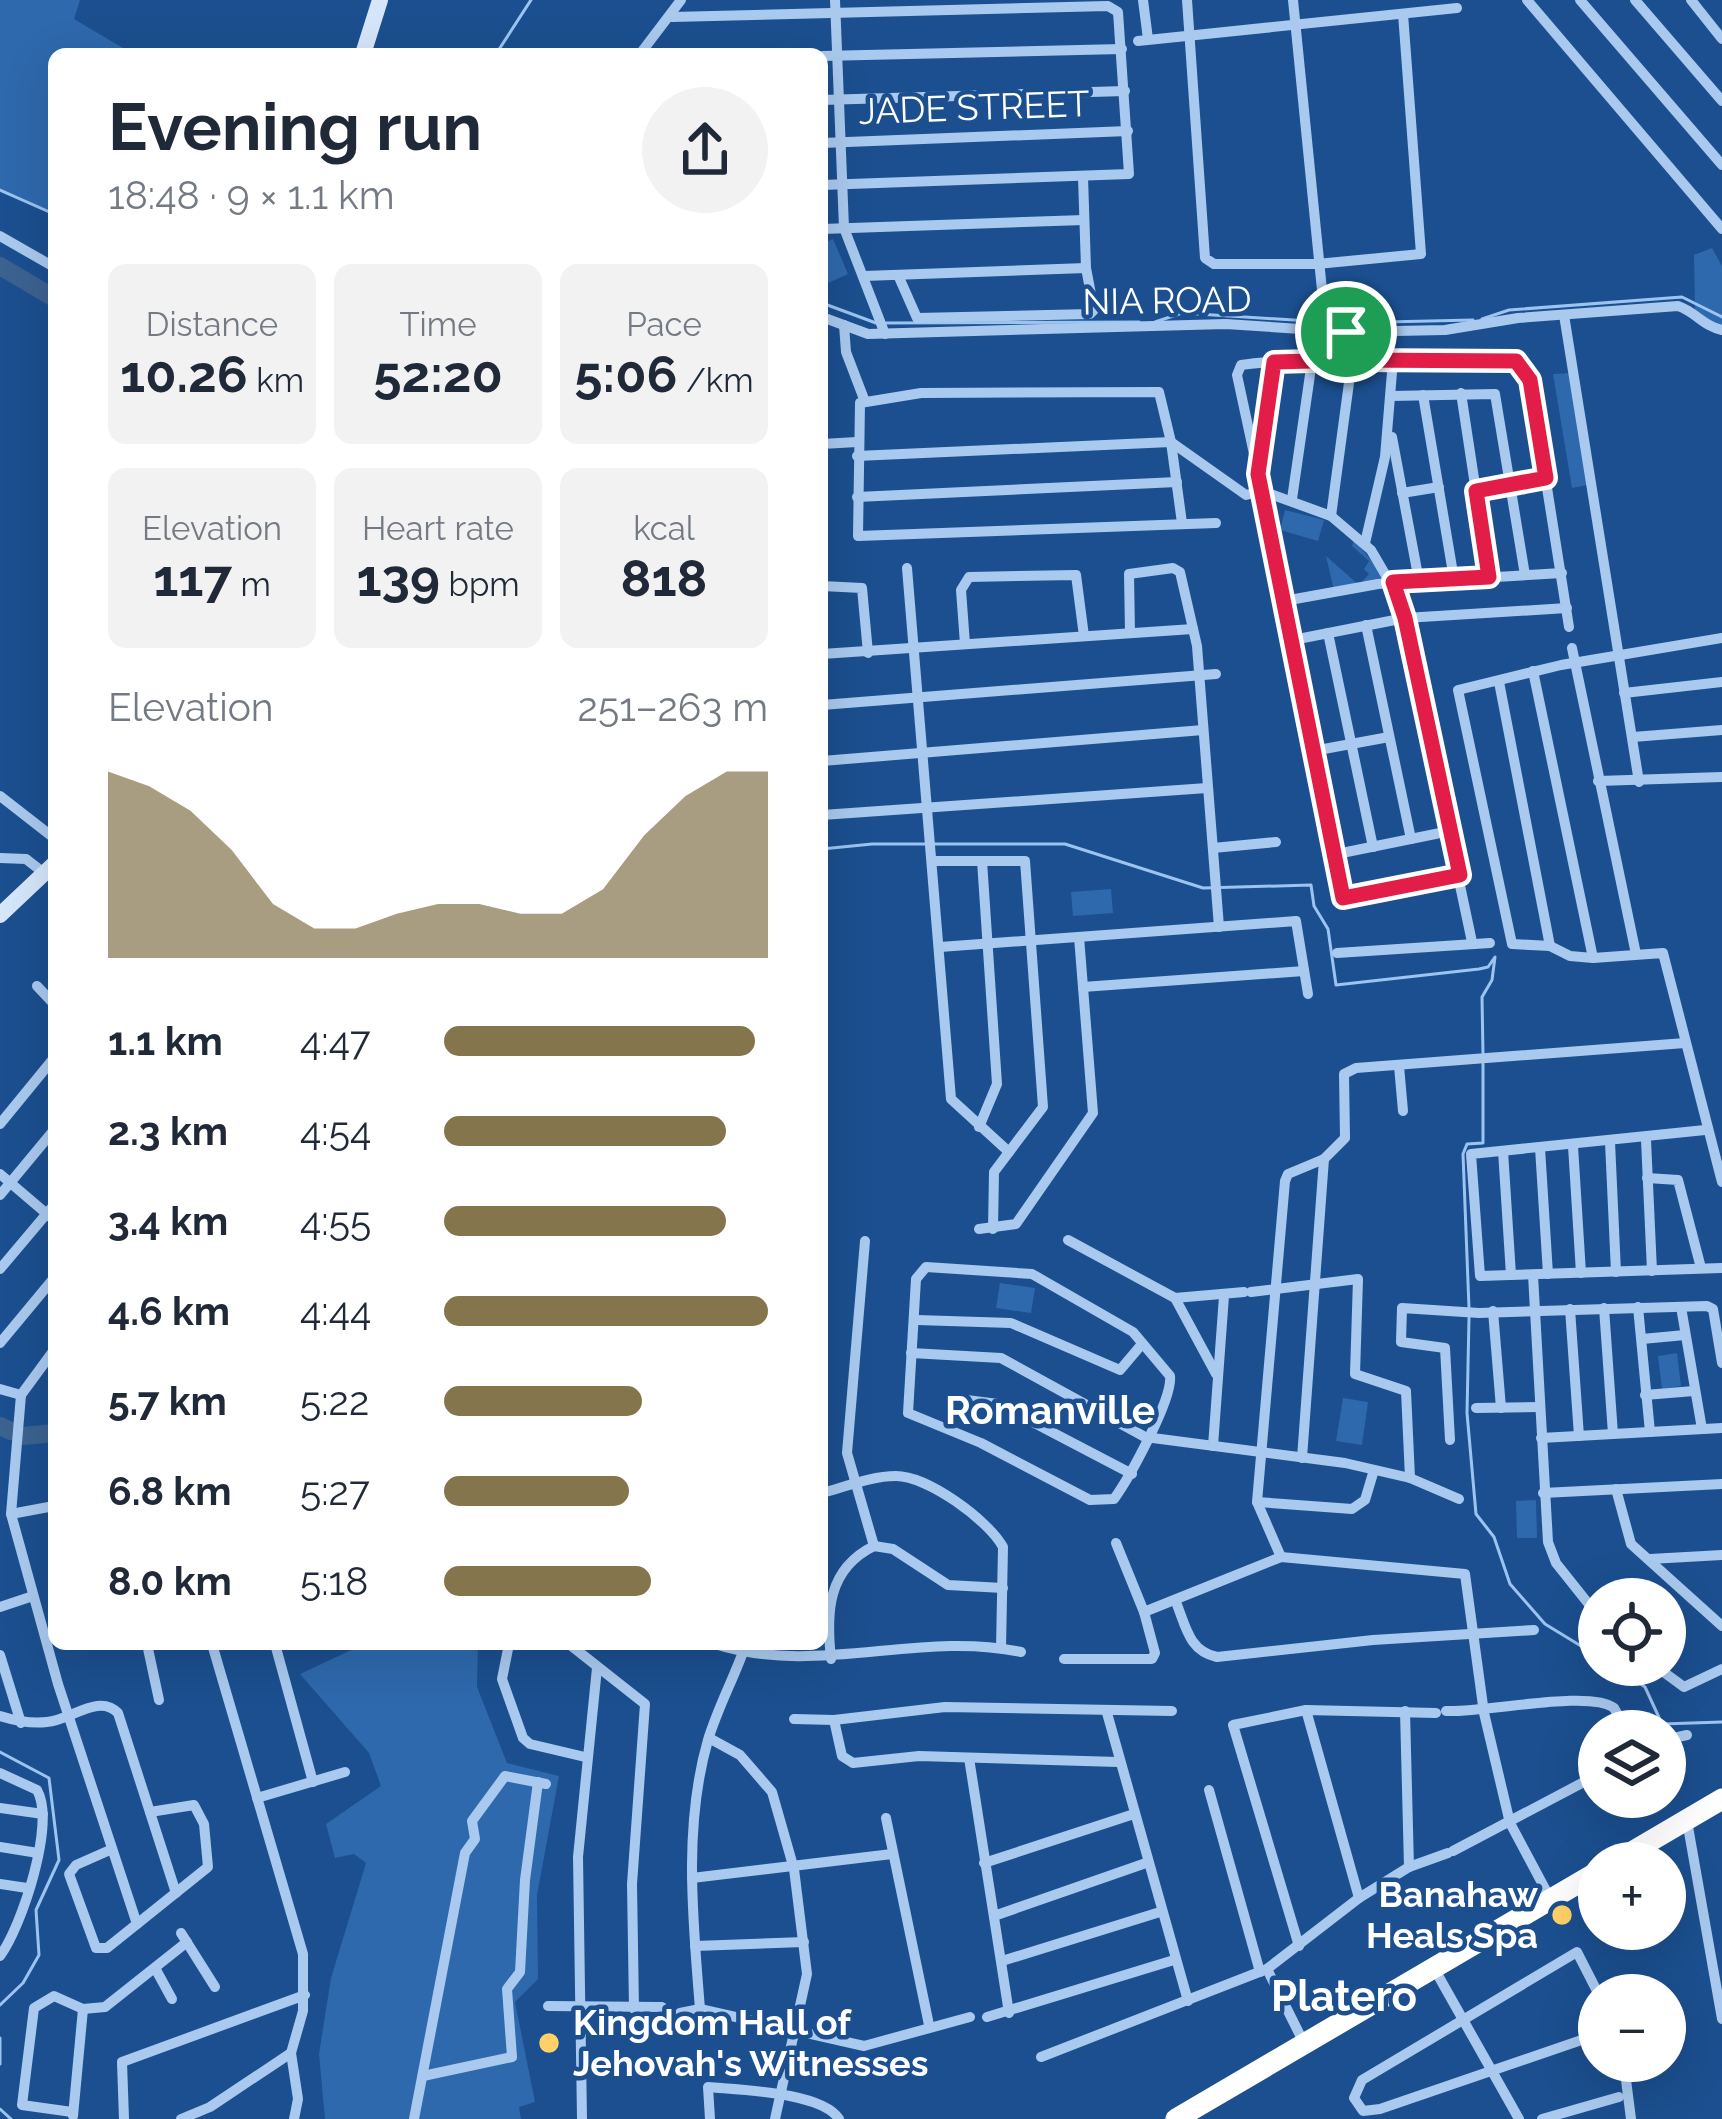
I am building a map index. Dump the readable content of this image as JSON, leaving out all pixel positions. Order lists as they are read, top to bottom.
{
  "streets": {
    "street": ["JADE STREET", "NIA ROAD"]
  },
  "districts": ["Romanville", "Platero"],
  "places": ["Banahaw Heals Spa", "Kingdom Hall of Jehovah's Witnesses"],
  "page": {
    "heading": ["Evening run", "18:48 · 9 × 1.1 km"],
    "stats": [
      ["Distance", "10.26 km"],
      ["Time", "52:20"],
      ["Pace", "5:06 /km"],
      ["Elevation", "117 m"],
      ["Heart rate", "139 bpm"],
      ["kcal", "818"]
    ],
    "chart": ["Elevation", "251–263 m"],
    "list": [
      {
        "name": "1.1 km",
        "note": "4:47"
      },
      {
        "name": "2.3 km",
        "note": "4:54"
      },
      {
        "name": "3.4 km",
        "note": "4:55"
      },
      {
        "name": "4.6 km",
        "note": "4:44"
      },
      {
        "name": "5.7 km",
        "note": "5:22"
      },
      {
        "name": "6.8 km",
        "note": "5:27"
      },
      {
        "name": "8.0 km",
        "note": "5:18"
      }
    ],
    "map_buttons": ["+", "−"]
  }
}
